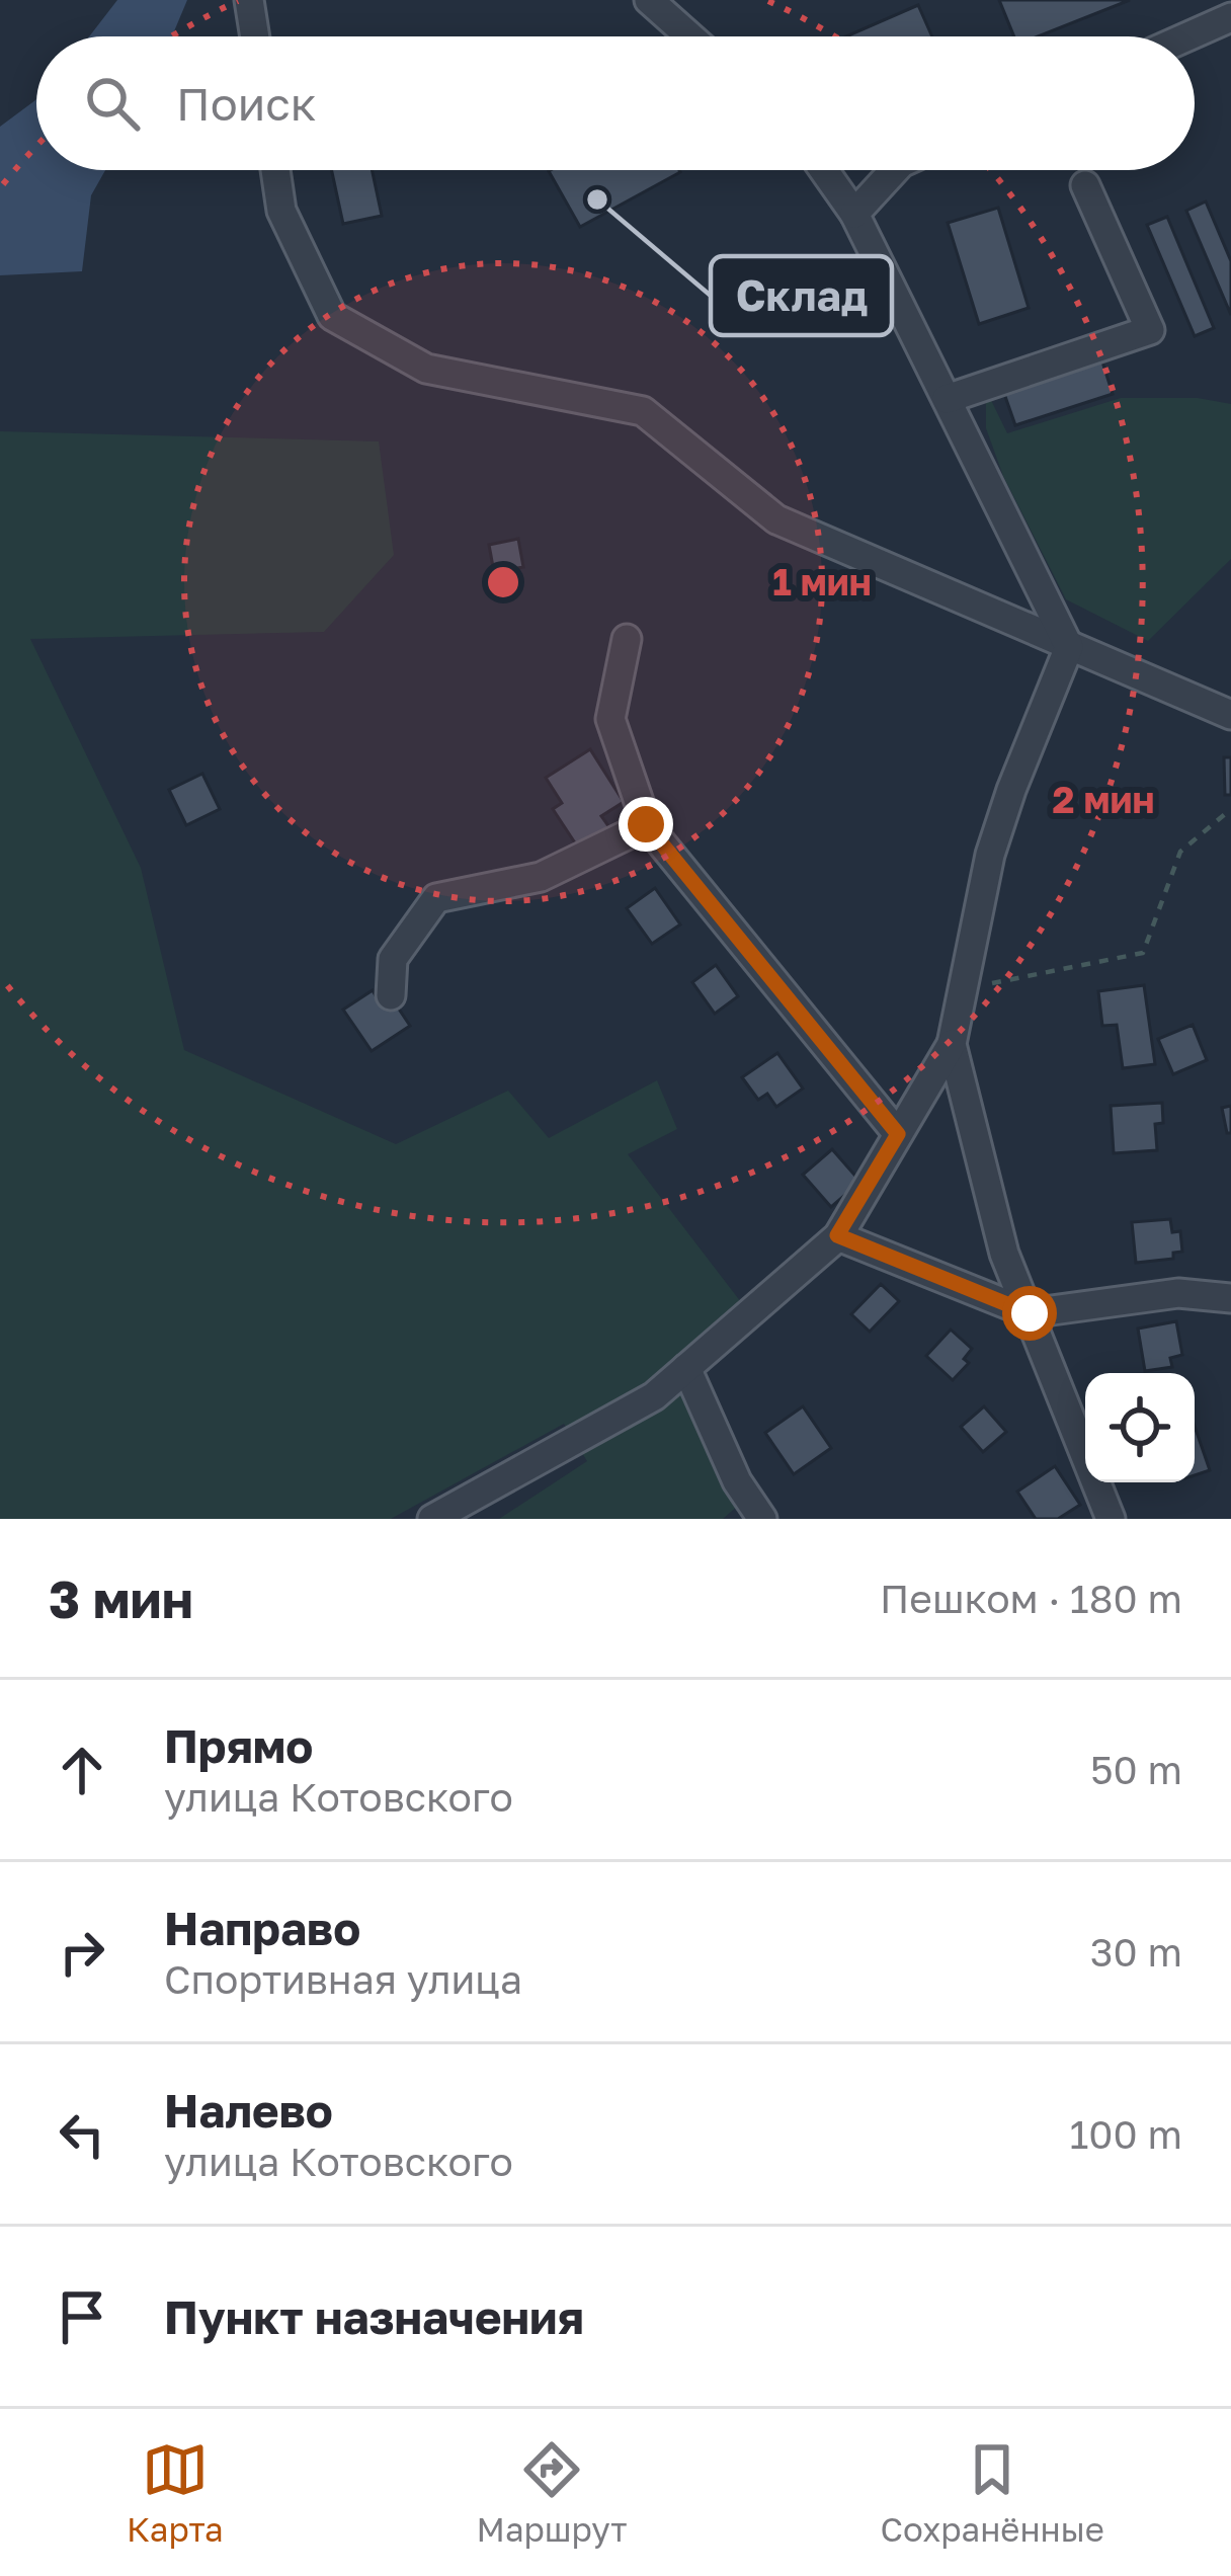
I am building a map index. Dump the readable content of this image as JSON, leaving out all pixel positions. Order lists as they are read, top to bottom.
{
  "places": ["Склад"],
  "page": {
    "search": "Поиск",
    "heading": ["3 мин", "Пешком · 180 m"],
    "list": [
      ["Прямо", "улица Котовского", "50 m"],
      ["Направо", "Спортивная улица", "30 m"],
      ["Налево", "улица Котовского", "100 m"],
      "Пункт назначения"
    ],
    "nav": ["Карта", "Маршрут", "Сохранённые"]
  },
  "rings": ["1 мин", "2 мин"]
}
